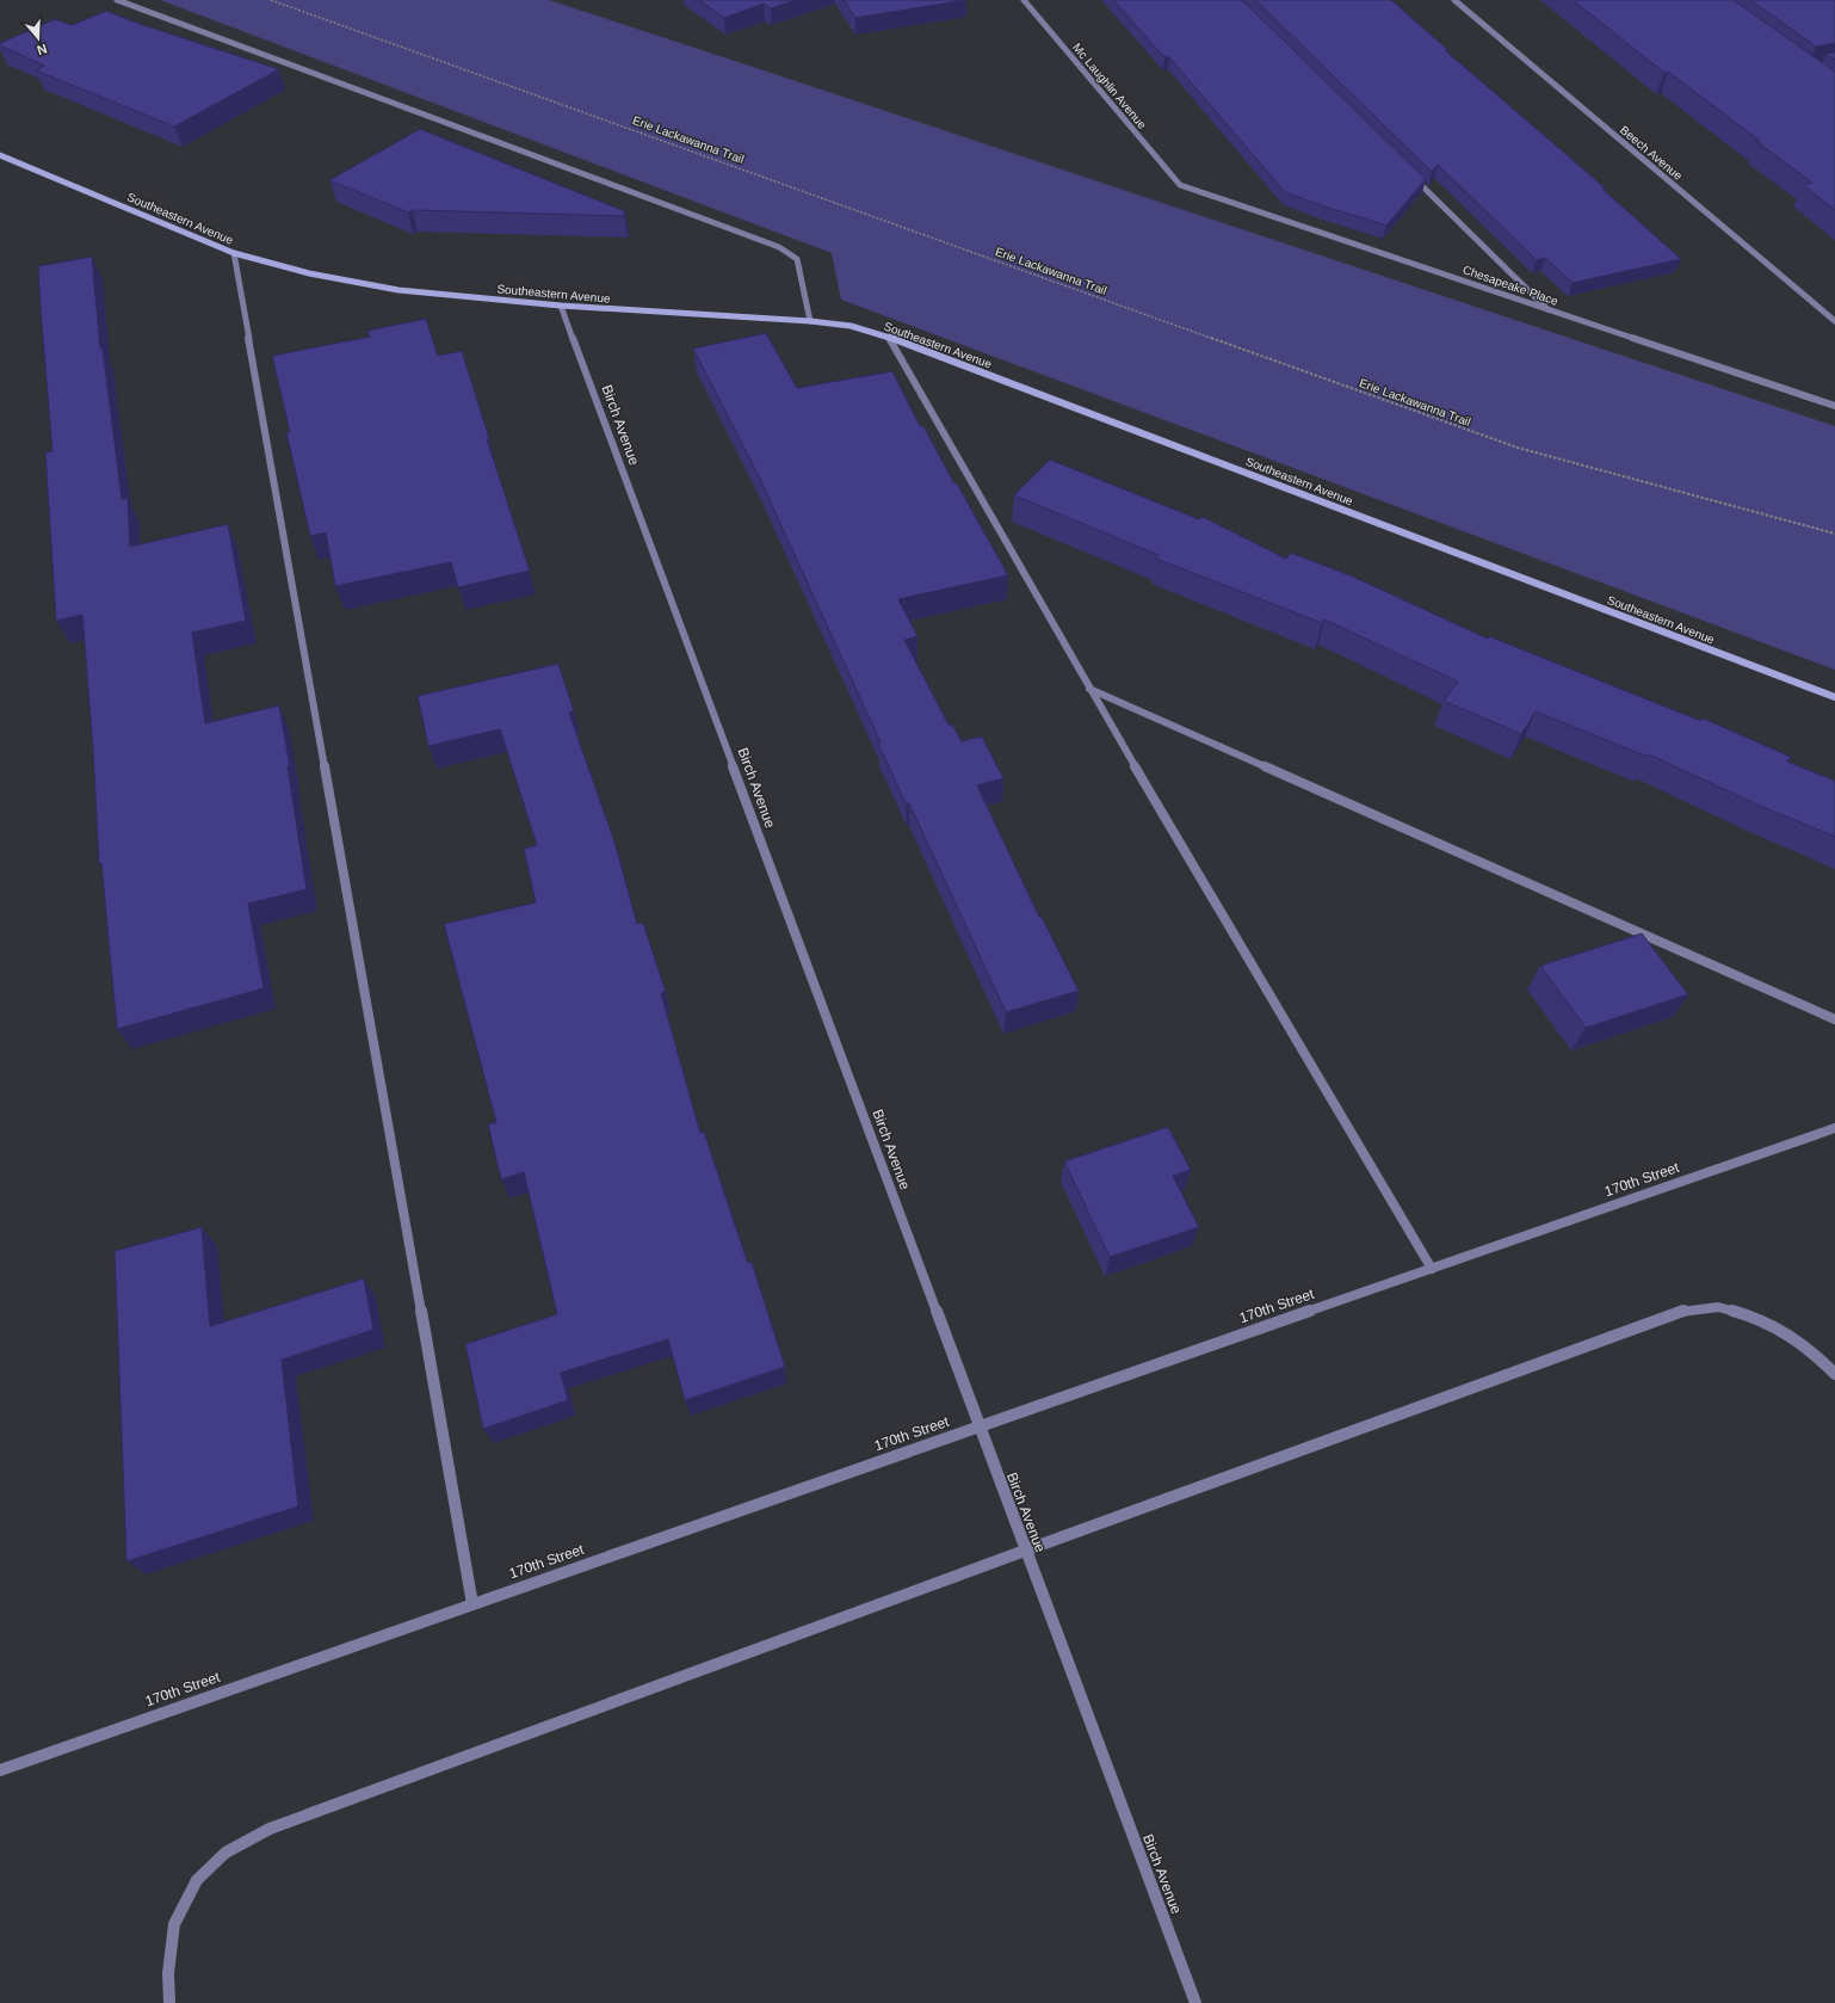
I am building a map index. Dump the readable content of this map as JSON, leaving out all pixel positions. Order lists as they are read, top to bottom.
{
  "streets": {
    "street": [
      "Mc Laughlin Avenue",
      "Beech Avenue",
      "Southeastern Avenue",
      "Chesapeake Place",
      "Birch Avenue",
      "170th Street"
    ],
    "path": ["Erie Lackawanna Trail"]
  },
  "crossings": [
    ["Mc Laughlin Avenue", "Chesapeake Place"],
    ["Southeastern Avenue", "Birch Avenue"],
    ["Birch Avenue", "170th Street"]
  ],
  "north": "bottom"
}
